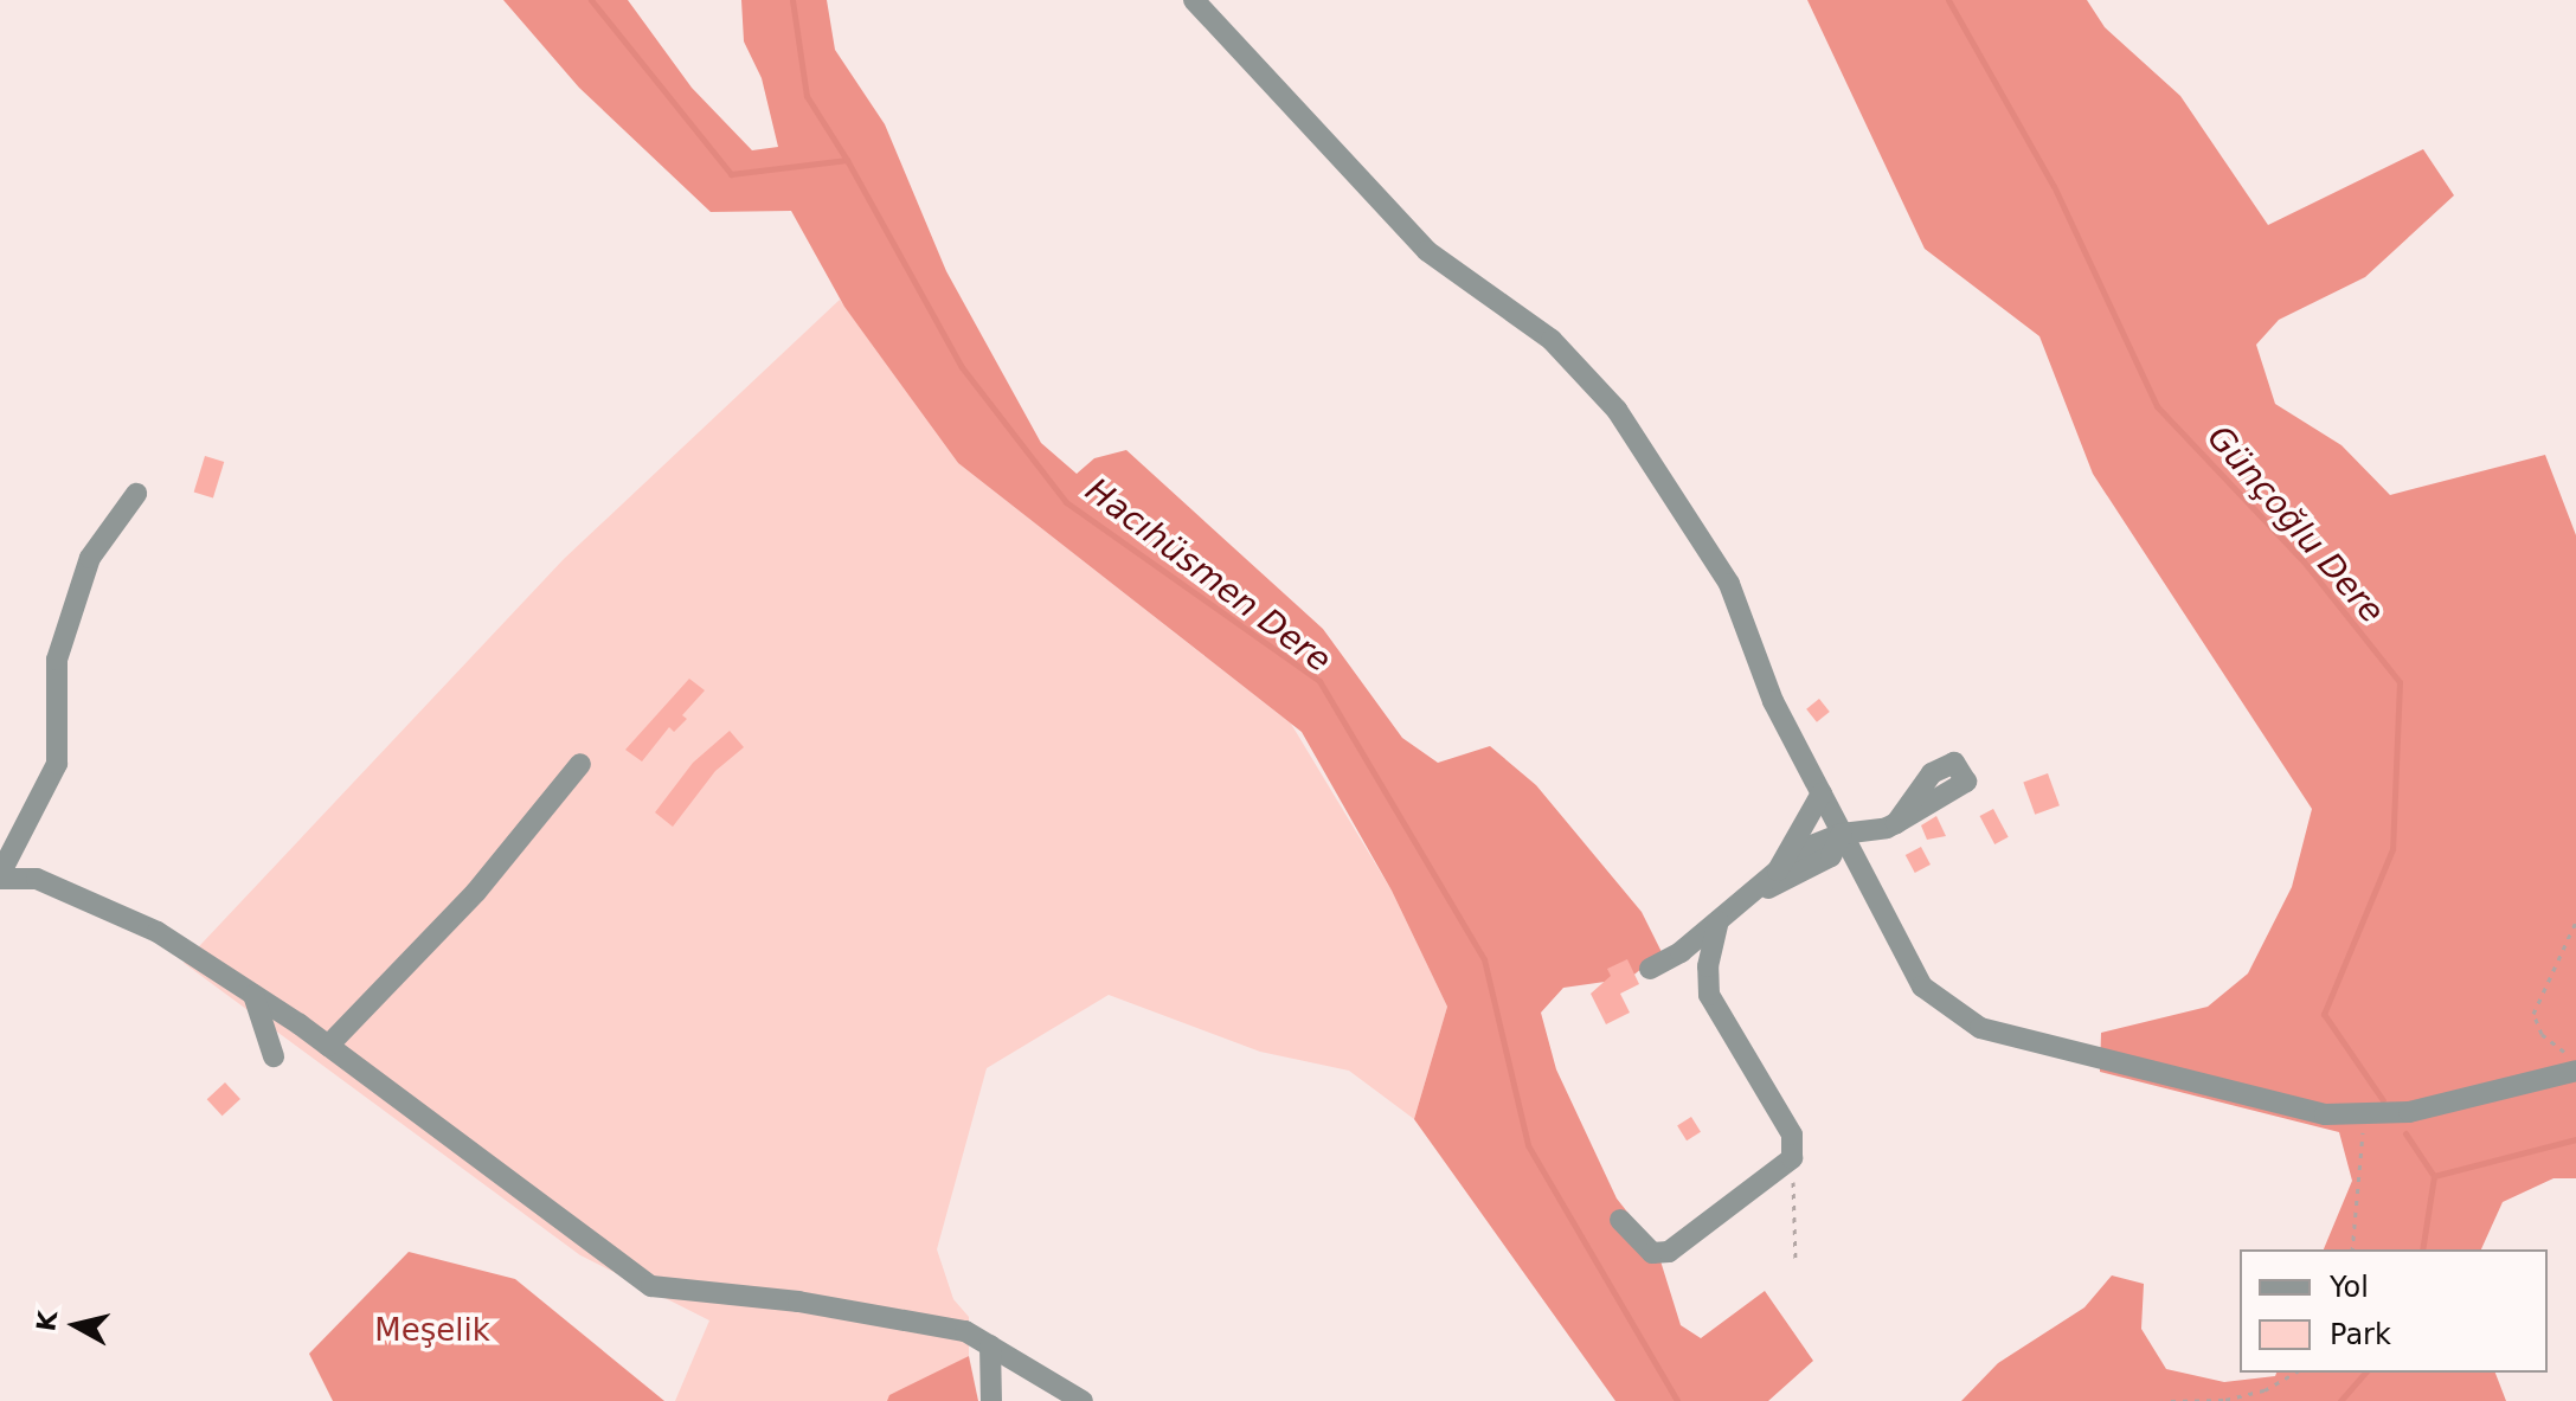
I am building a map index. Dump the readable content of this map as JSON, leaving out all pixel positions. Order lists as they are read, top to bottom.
{
  "water": ["Günçoğlu Dere", "Hacıhüsmen Dere"],
  "parks": ["Meşelik"],
  "legend": ["Yol", "Park"],
  "north": "left"
}
